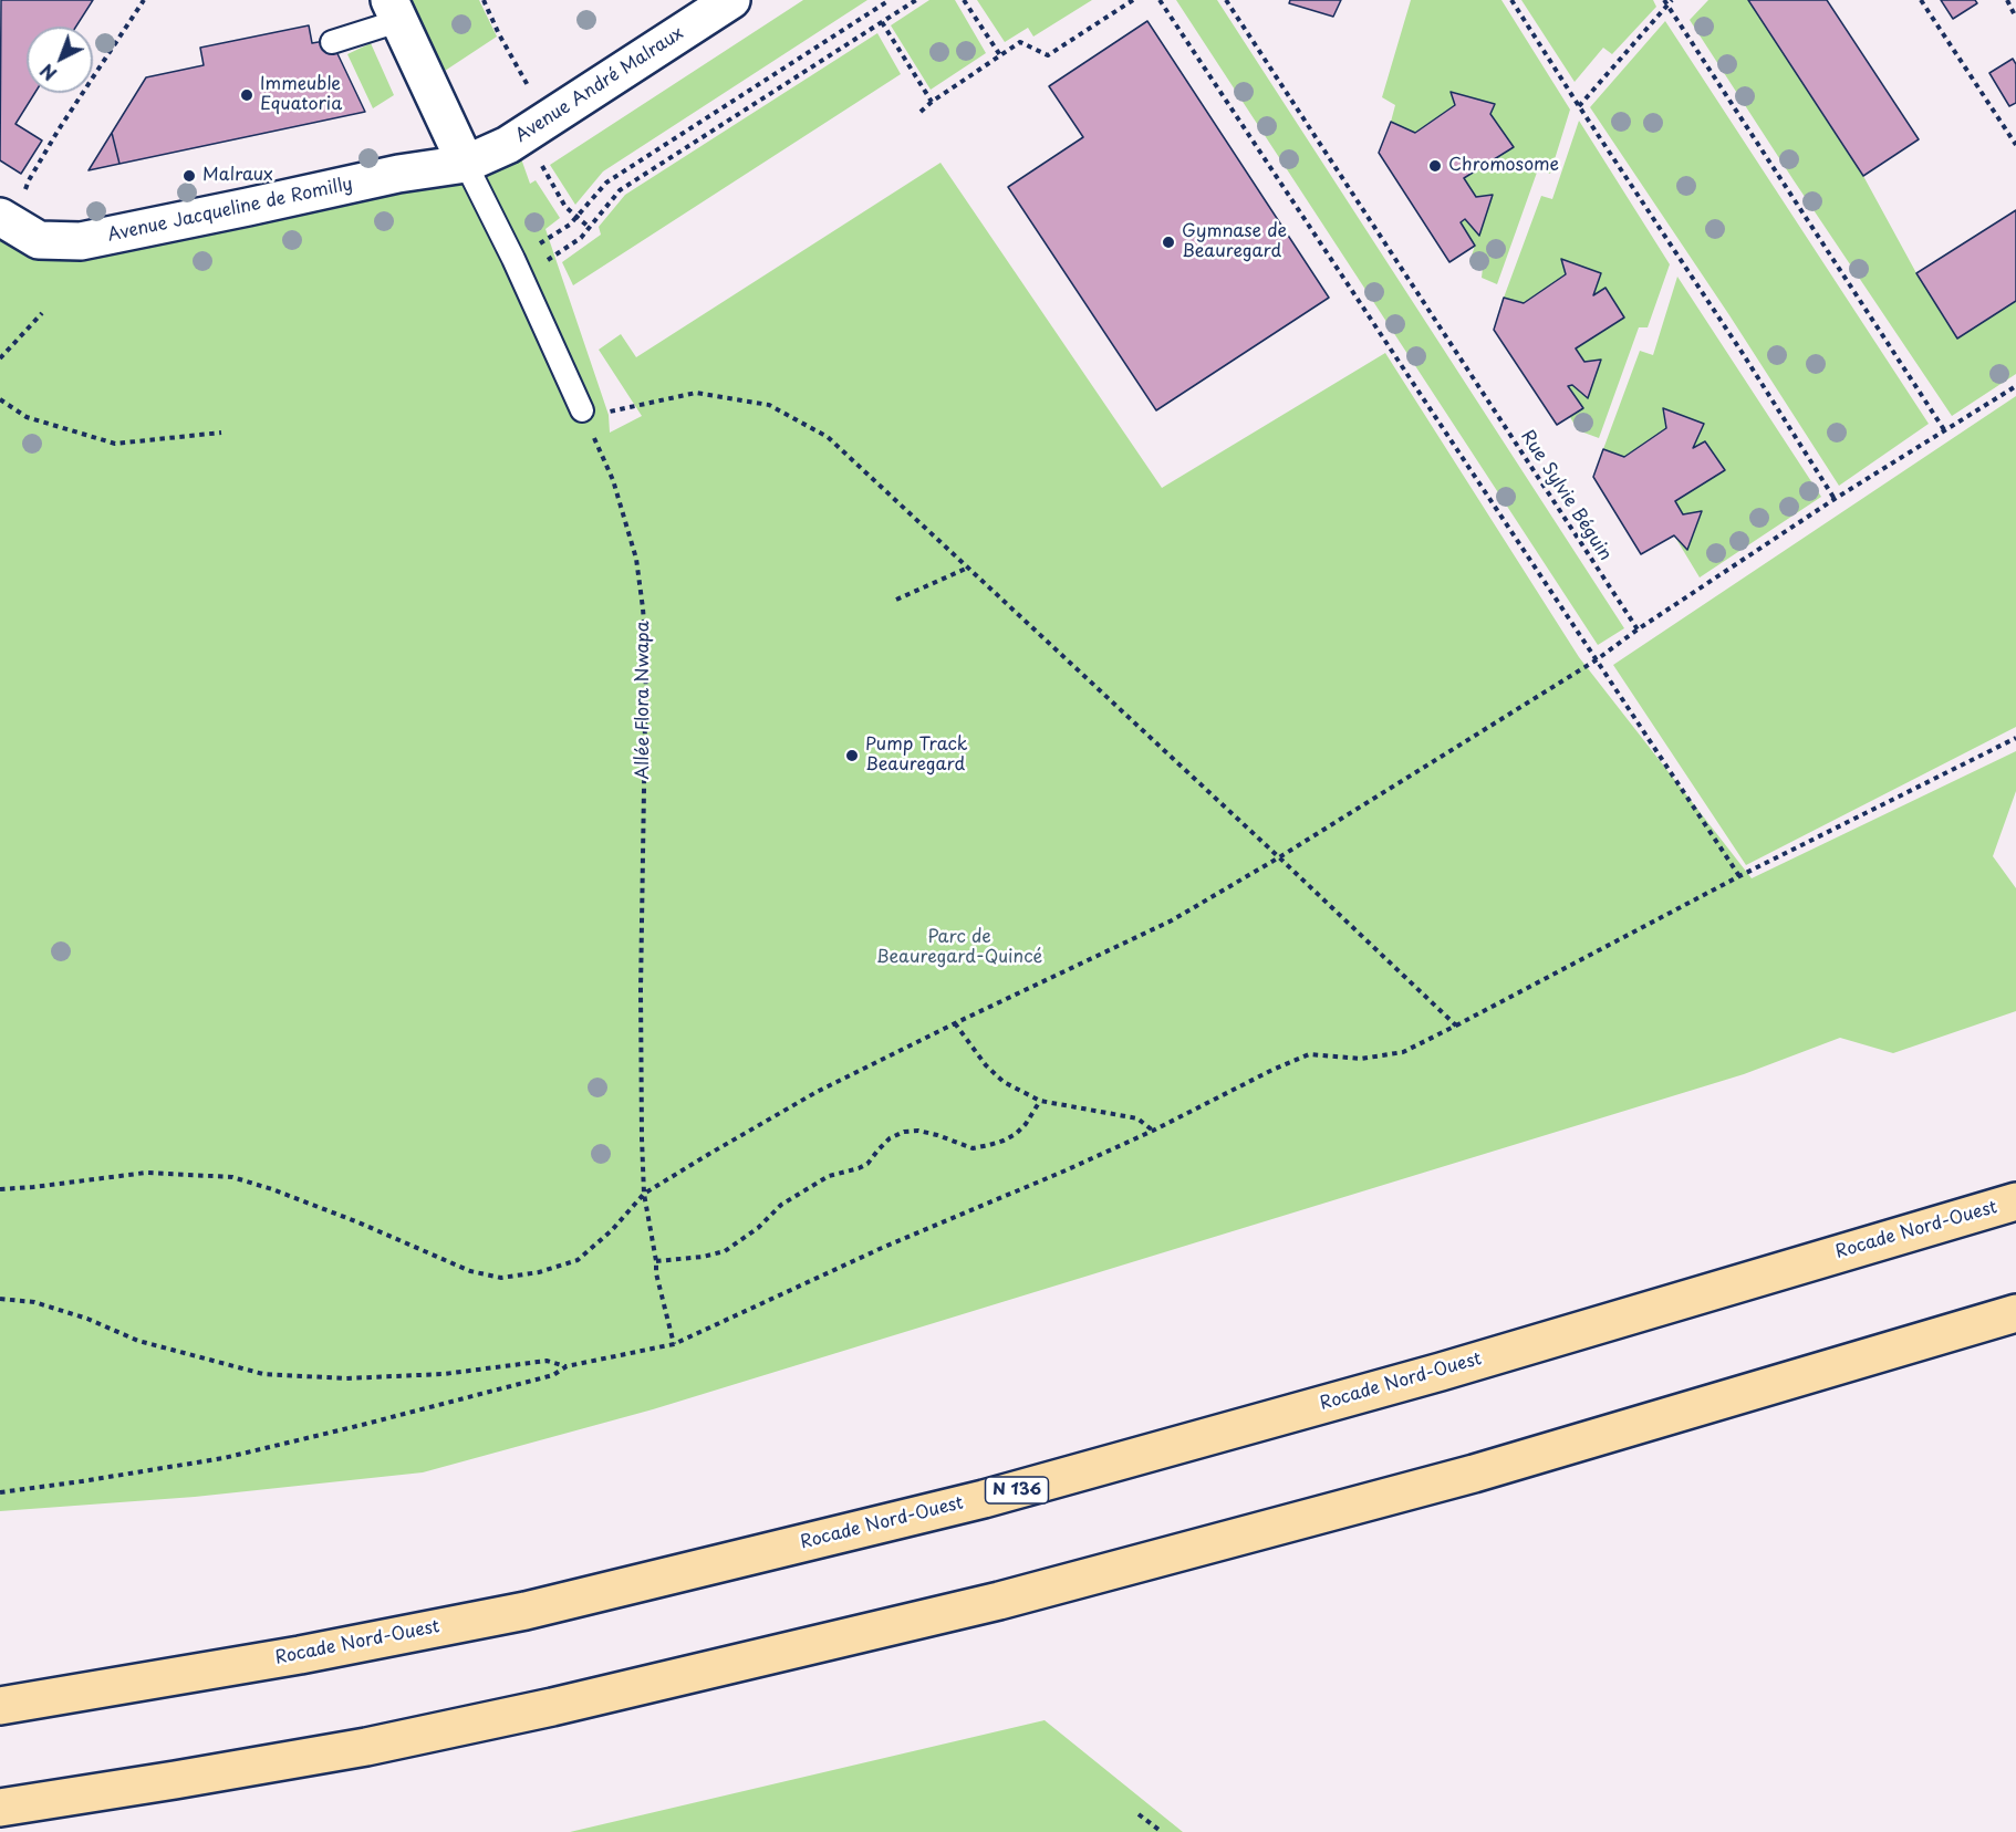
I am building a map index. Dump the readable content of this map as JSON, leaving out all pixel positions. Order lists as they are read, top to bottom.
{
  "streets": {
    "highway": ["Rocade Nord-Ouest", "N 136"],
    "street": ["Avenue André Malraux", "Avenue Jacqueline de Romilly"],
    "path": ["Rue Sylvie Béguin", "Allée Flora Nwapa"]
  },
  "crossings": [
    ["Avenue André Malraux", "Avenue Jacqueline de Romilly"]
  ],
  "parks": ["Parc de Beauregard-Quincé"],
  "places": [
    "Immeuble Equatoria",
    "Chromosome",
    "Malraux",
    "Gymnase de Beauregard",
    "Pump Track Beauregard"
  ],
  "north": "bottom left"
}
